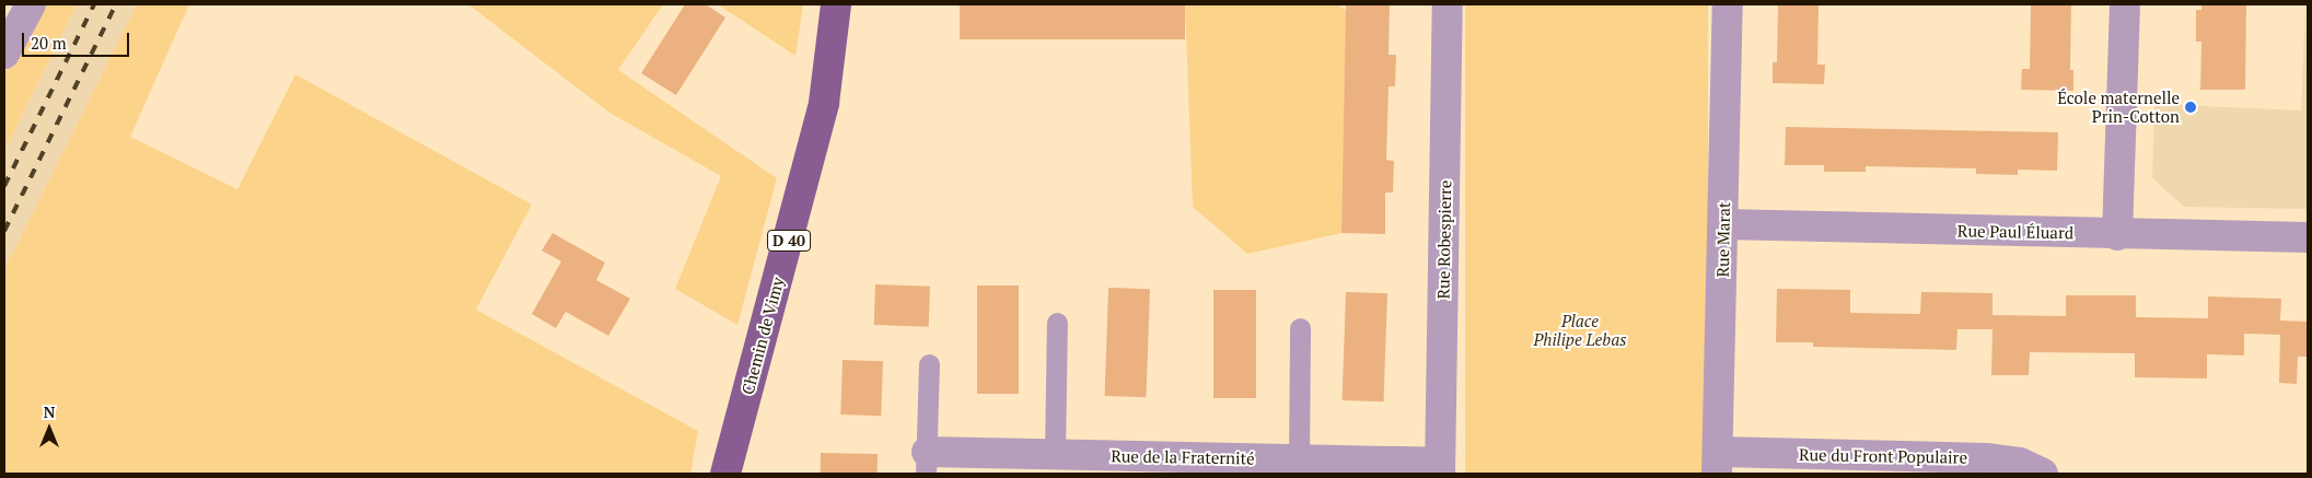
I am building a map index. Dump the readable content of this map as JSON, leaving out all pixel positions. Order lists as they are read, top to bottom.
{
  "streets": {
    "main road": ["D 40", "Chemin de Vimy"],
    "street": [
      "Rue Paul Éluard",
      "Rue Robespierre",
      "Rue Marat",
      "Rue du Front Populaire",
      "Rue de la Fraternité"
    ]
  },
  "crossings": [
    ["Rue Paul Éluard", "Rue Marat"],
    ["Rue Robespierre", "Rue de la Fraternité"],
    ["Rue Marat", "Rue du Front Populaire"]
  ],
  "parks": ["Place Philipe Lebas"],
  "places": ["École maternelle Prin-Cotton"],
  "scale_bar": "20 m",
  "north": "top"
}
